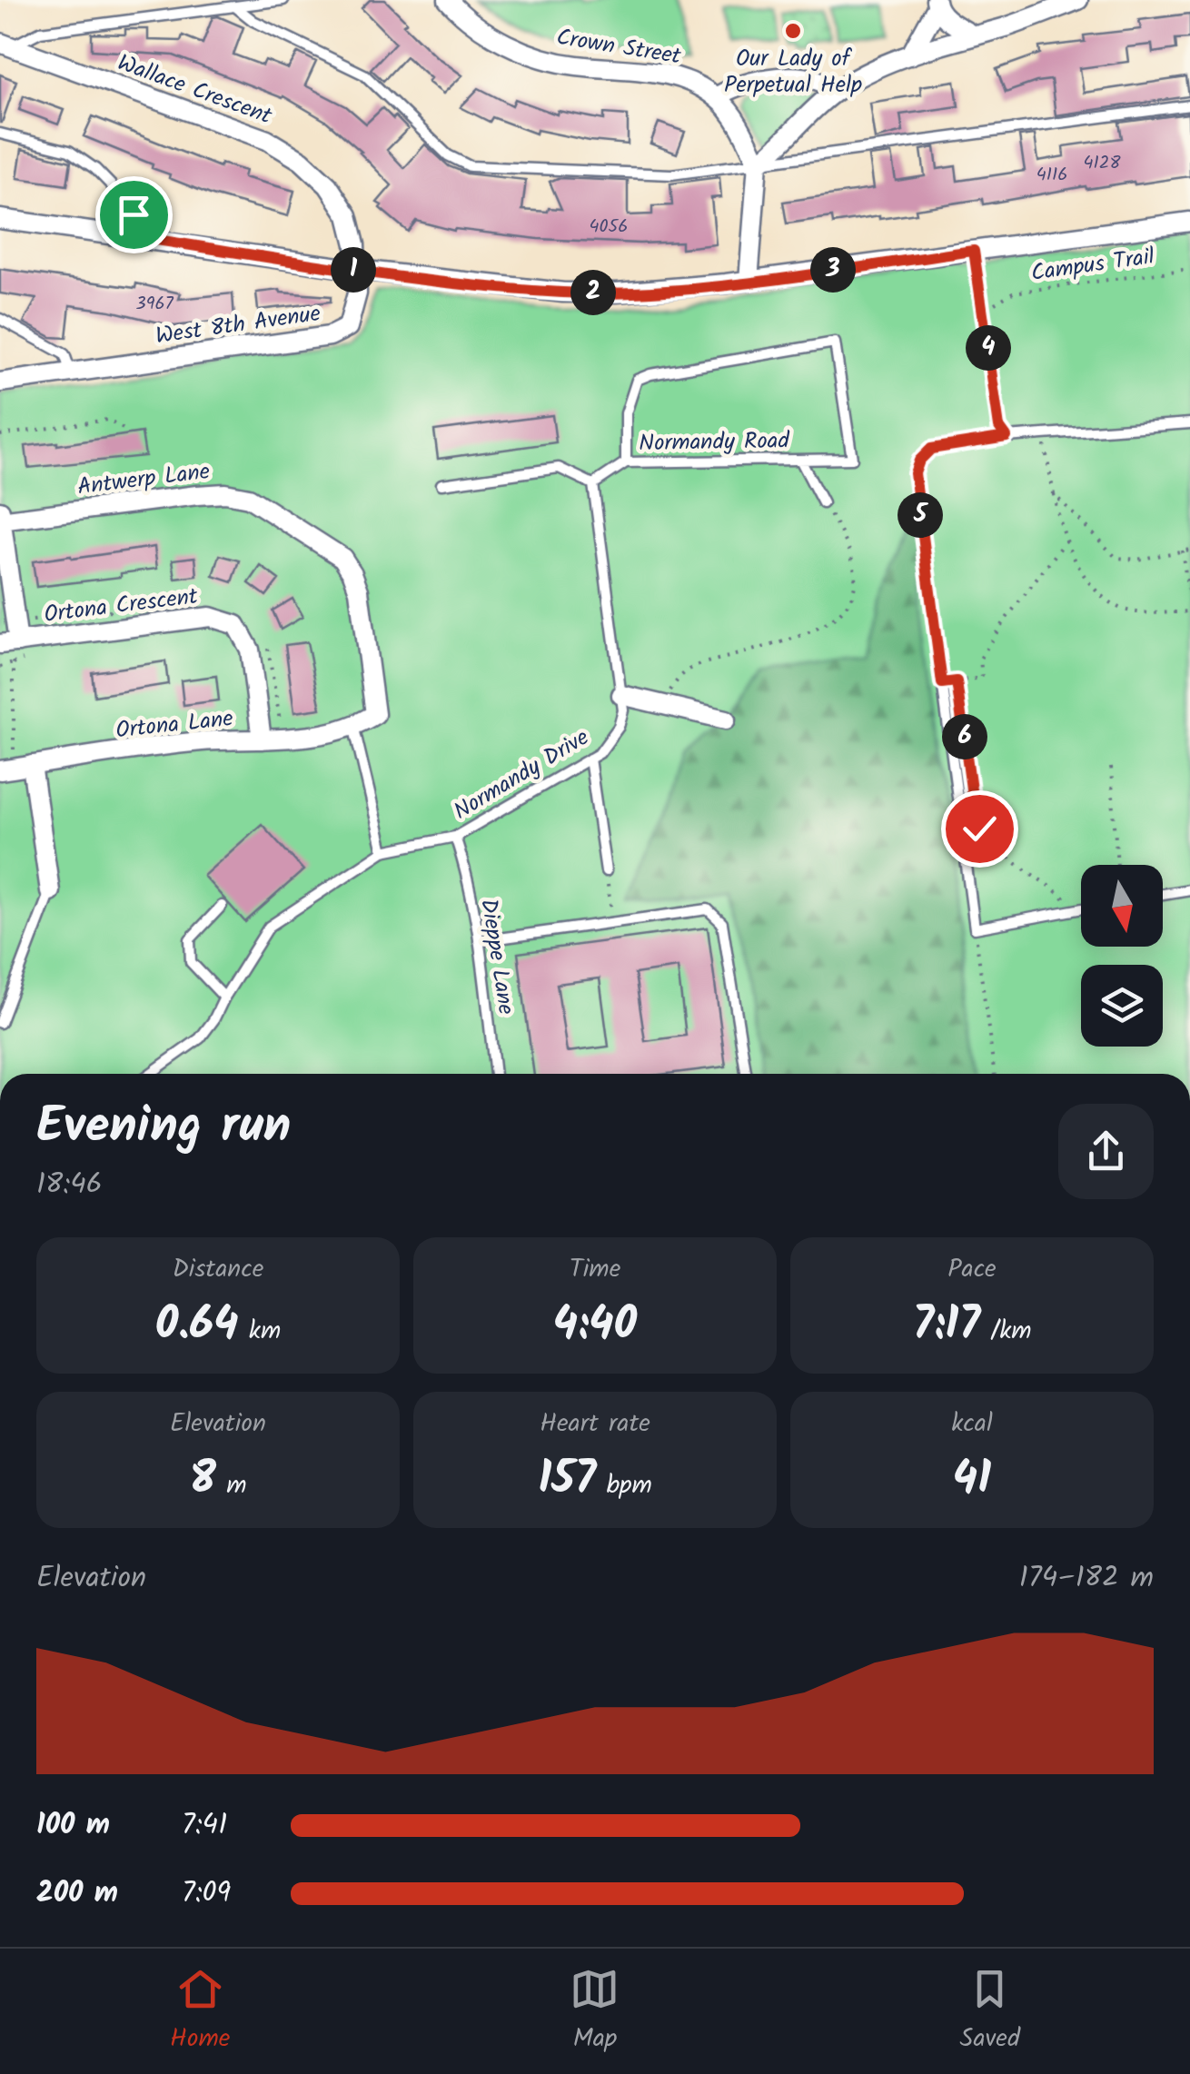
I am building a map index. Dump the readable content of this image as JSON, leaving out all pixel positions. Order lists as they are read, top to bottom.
{
  "streets": {
    "street": [
      "Crown Street",
      "Wallace Crescent",
      "West 8th Avenue",
      "Antwerp Lane",
      "Ortona Crescent",
      "Ortona Lane"
    ],
    "lane": ["Normandy Road", "Normandy Drive", "Dieppe Lane"],
    "path": ["Campus Trail"]
  },
  "crossings": [
    ["Wallace Crescent", "West 8th Avenue"],
    ["Antwerp Lane", "Ortona Lane"],
    ["Ortona Crescent", "Ortona Lane"],
    ["Normandy Drive", "Dieppe Lane"]
  ],
  "places": ["Our Lady of Perpetual Help"],
  "house_numbers": [
    "4128",
    "4116",
    "4056",
    "3967"
  ],
  "north": "bottom",
  "page": {
    "pins": [
      "1",
      "3",
      "2",
      "4",
      "5",
      "6"
    ],
    "heading": ["Evening run", "18:46"],
    "stats": [
      ["Distance", "0.64 km"],
      ["Time", "4:40"],
      ["Pace", "7:17 /km"],
      ["Elevation", "8 m"],
      ["Heart rate", "157 bpm"],
      ["kcal", "41"]
    ],
    "chart": ["Elevation", "174–182 m"],
    "list": [
      {
        "name": "100 m",
        "note": "7:41"
      },
      {
        "name": "200 m",
        "note": "7:09"
      }
    ],
    "tabs": ["Home", "Map", "Saved"]
  }
}
